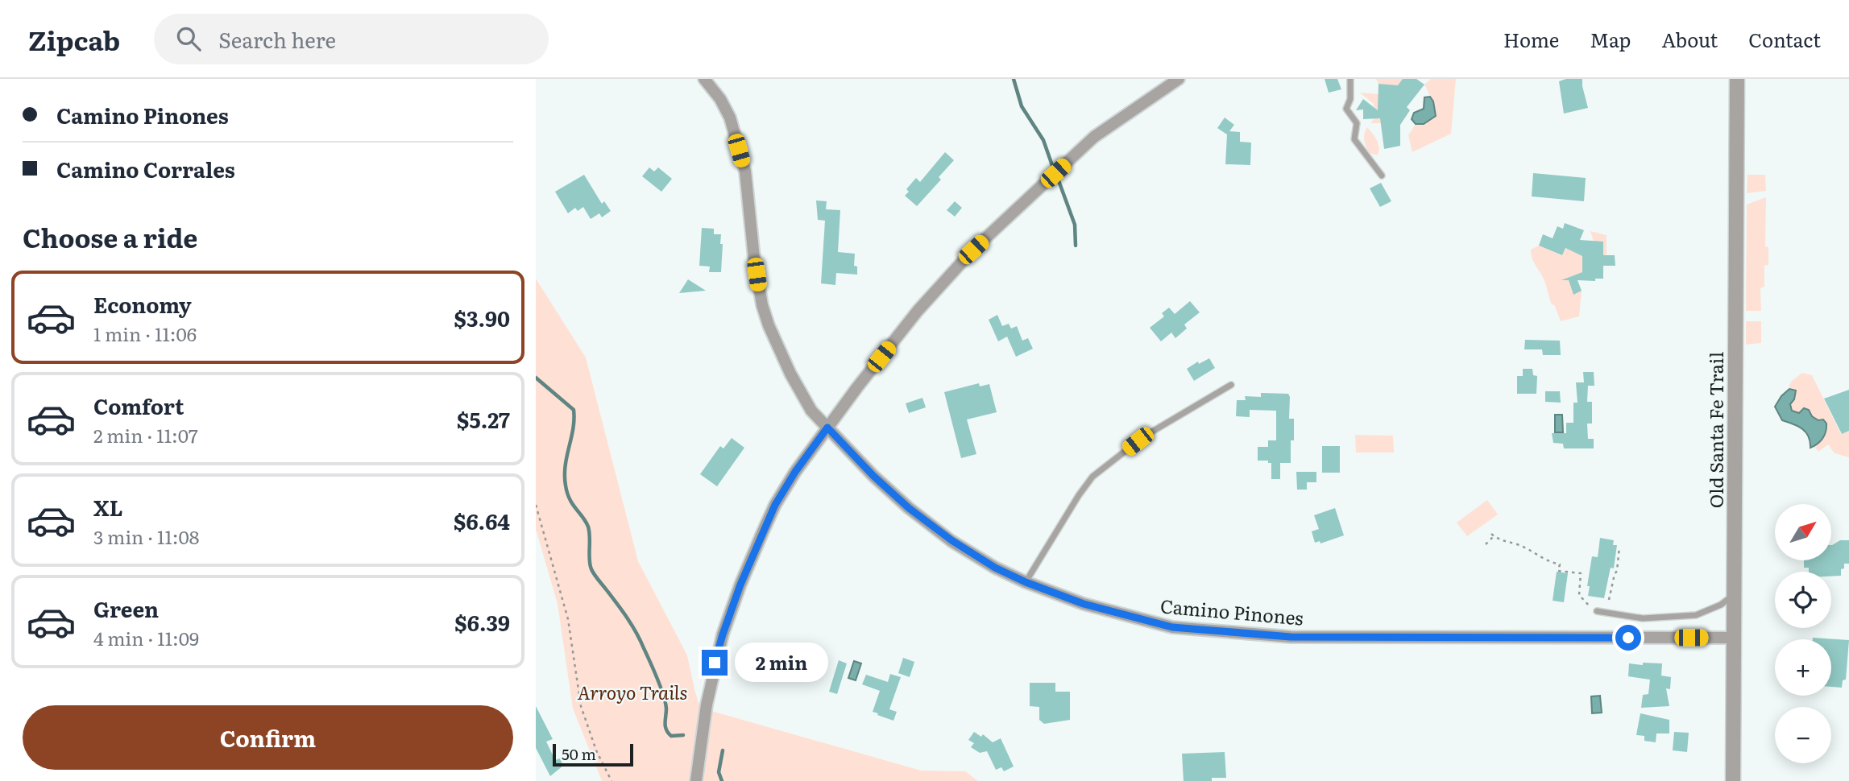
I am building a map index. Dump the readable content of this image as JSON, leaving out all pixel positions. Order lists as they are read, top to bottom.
{
  "streets": {
    "street": ["Old Santa Fe Trail", "Camino Pinones"]
  },
  "crossings": [
    ["Old Santa Fe Trail", "Camino Pinones"]
  ],
  "parks": ["Arroyo Trails"],
  "scale_bar": "50 m",
  "north": "top right",
  "page": {
    "header": "Zipcab",
    "search": "Search here",
    "nav": [
      "Home",
      "Map",
      "About",
      "Contact"
    ],
    "banner": ["Camino Pinones", "Camino Corrales"],
    "heading": "Choose a ride",
    "list": [
      {
        "name": "Economy",
        "note": "1 min · 11:06",
        "value": "$3.90"
      },
      {
        "name": "Comfort",
        "note": "2 min · 11:07",
        "value": "$5.27"
      },
      {
        "name": "XL",
        "note": "3 min · 11:08",
        "value": "$6.64"
      },
      {
        "name": "Green",
        "note": "4 min · 11:09",
        "value": "$6.39"
      }
    ],
    "map_buttons": ["+", "−"],
    "bubble": "2 min",
    "buttons": "Confirm",
    "scale": "50 m"
  }
}
